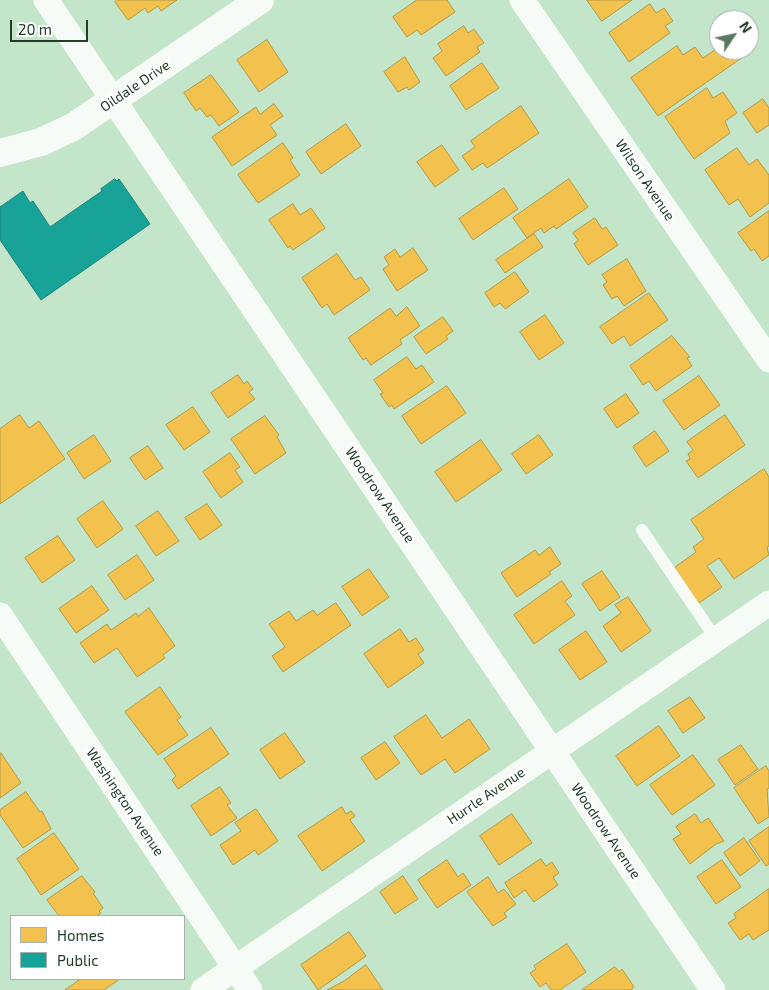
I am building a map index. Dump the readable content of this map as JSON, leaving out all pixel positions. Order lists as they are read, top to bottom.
{
  "streets": {
    "street": [
      "Oildale Drive",
      "Wilson Avenue",
      "Woodrow Avenue",
      "Hurrle Avenue",
      "Washington Avenue"
    ]
  },
  "crossings": [
    ["Oildale Drive", "Woodrow Avenue"],
    ["Woodrow Avenue", "Hurrle Avenue"],
    ["Hurrle Avenue", "Washington Avenue"]
  ],
  "legend": ["Homes", "Public"],
  "scale_bar": "20 m",
  "north": "top right"
}
